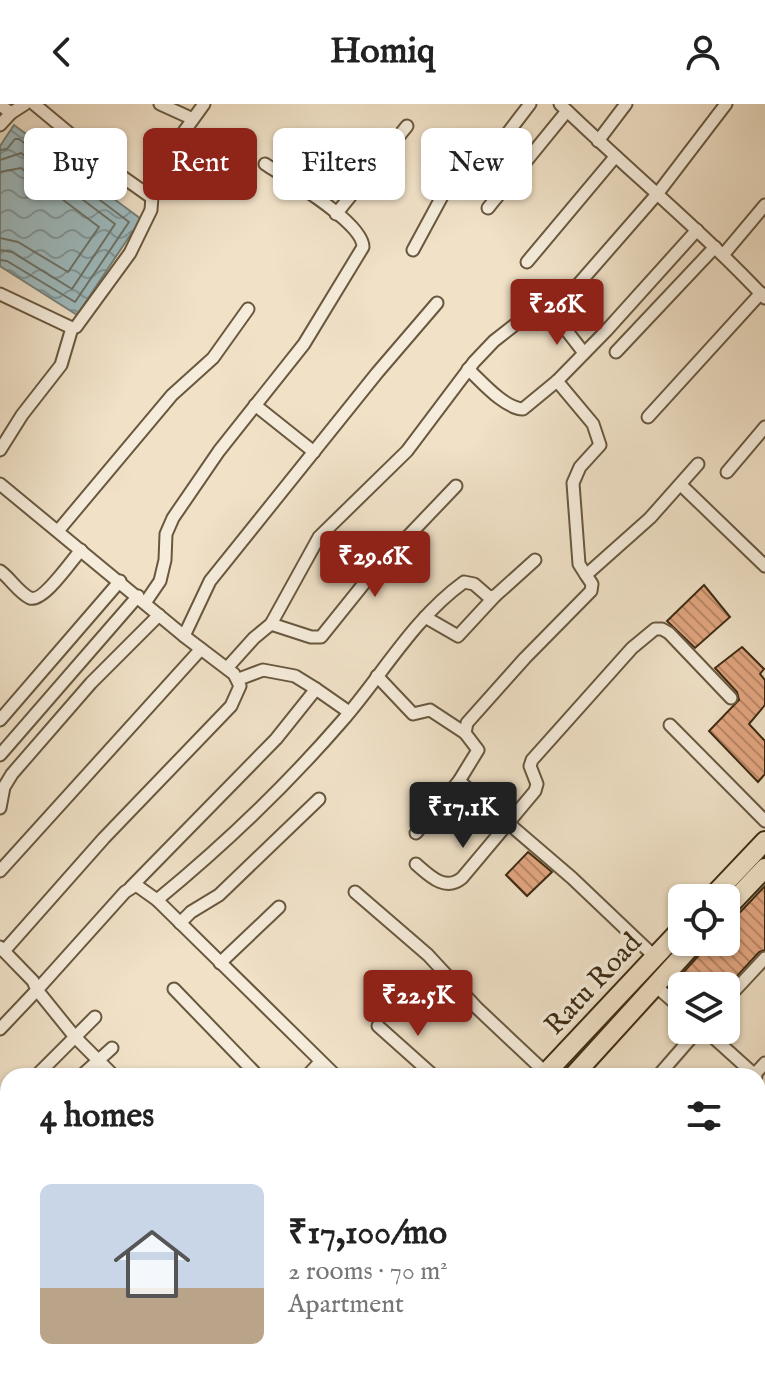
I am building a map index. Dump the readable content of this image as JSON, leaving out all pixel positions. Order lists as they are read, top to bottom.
{
  "streets": {
    "main road": ["Ratu Road"]
  },
  "page": {
    "header": "Homiq",
    "chip": [
      "Buy",
      "Rent",
      "Filters",
      "New"
    ],
    "price": [
      "₹26K",
      "₹29.6K",
      "₹17.1K",
      "₹22.5K"
    ],
    "heading": "4 homes",
    "list": [
      {
        "name": "₹17,100/mo",
        "note": "2 rooms · 70 m² · Apartment"
      }
    ]
  }
}
